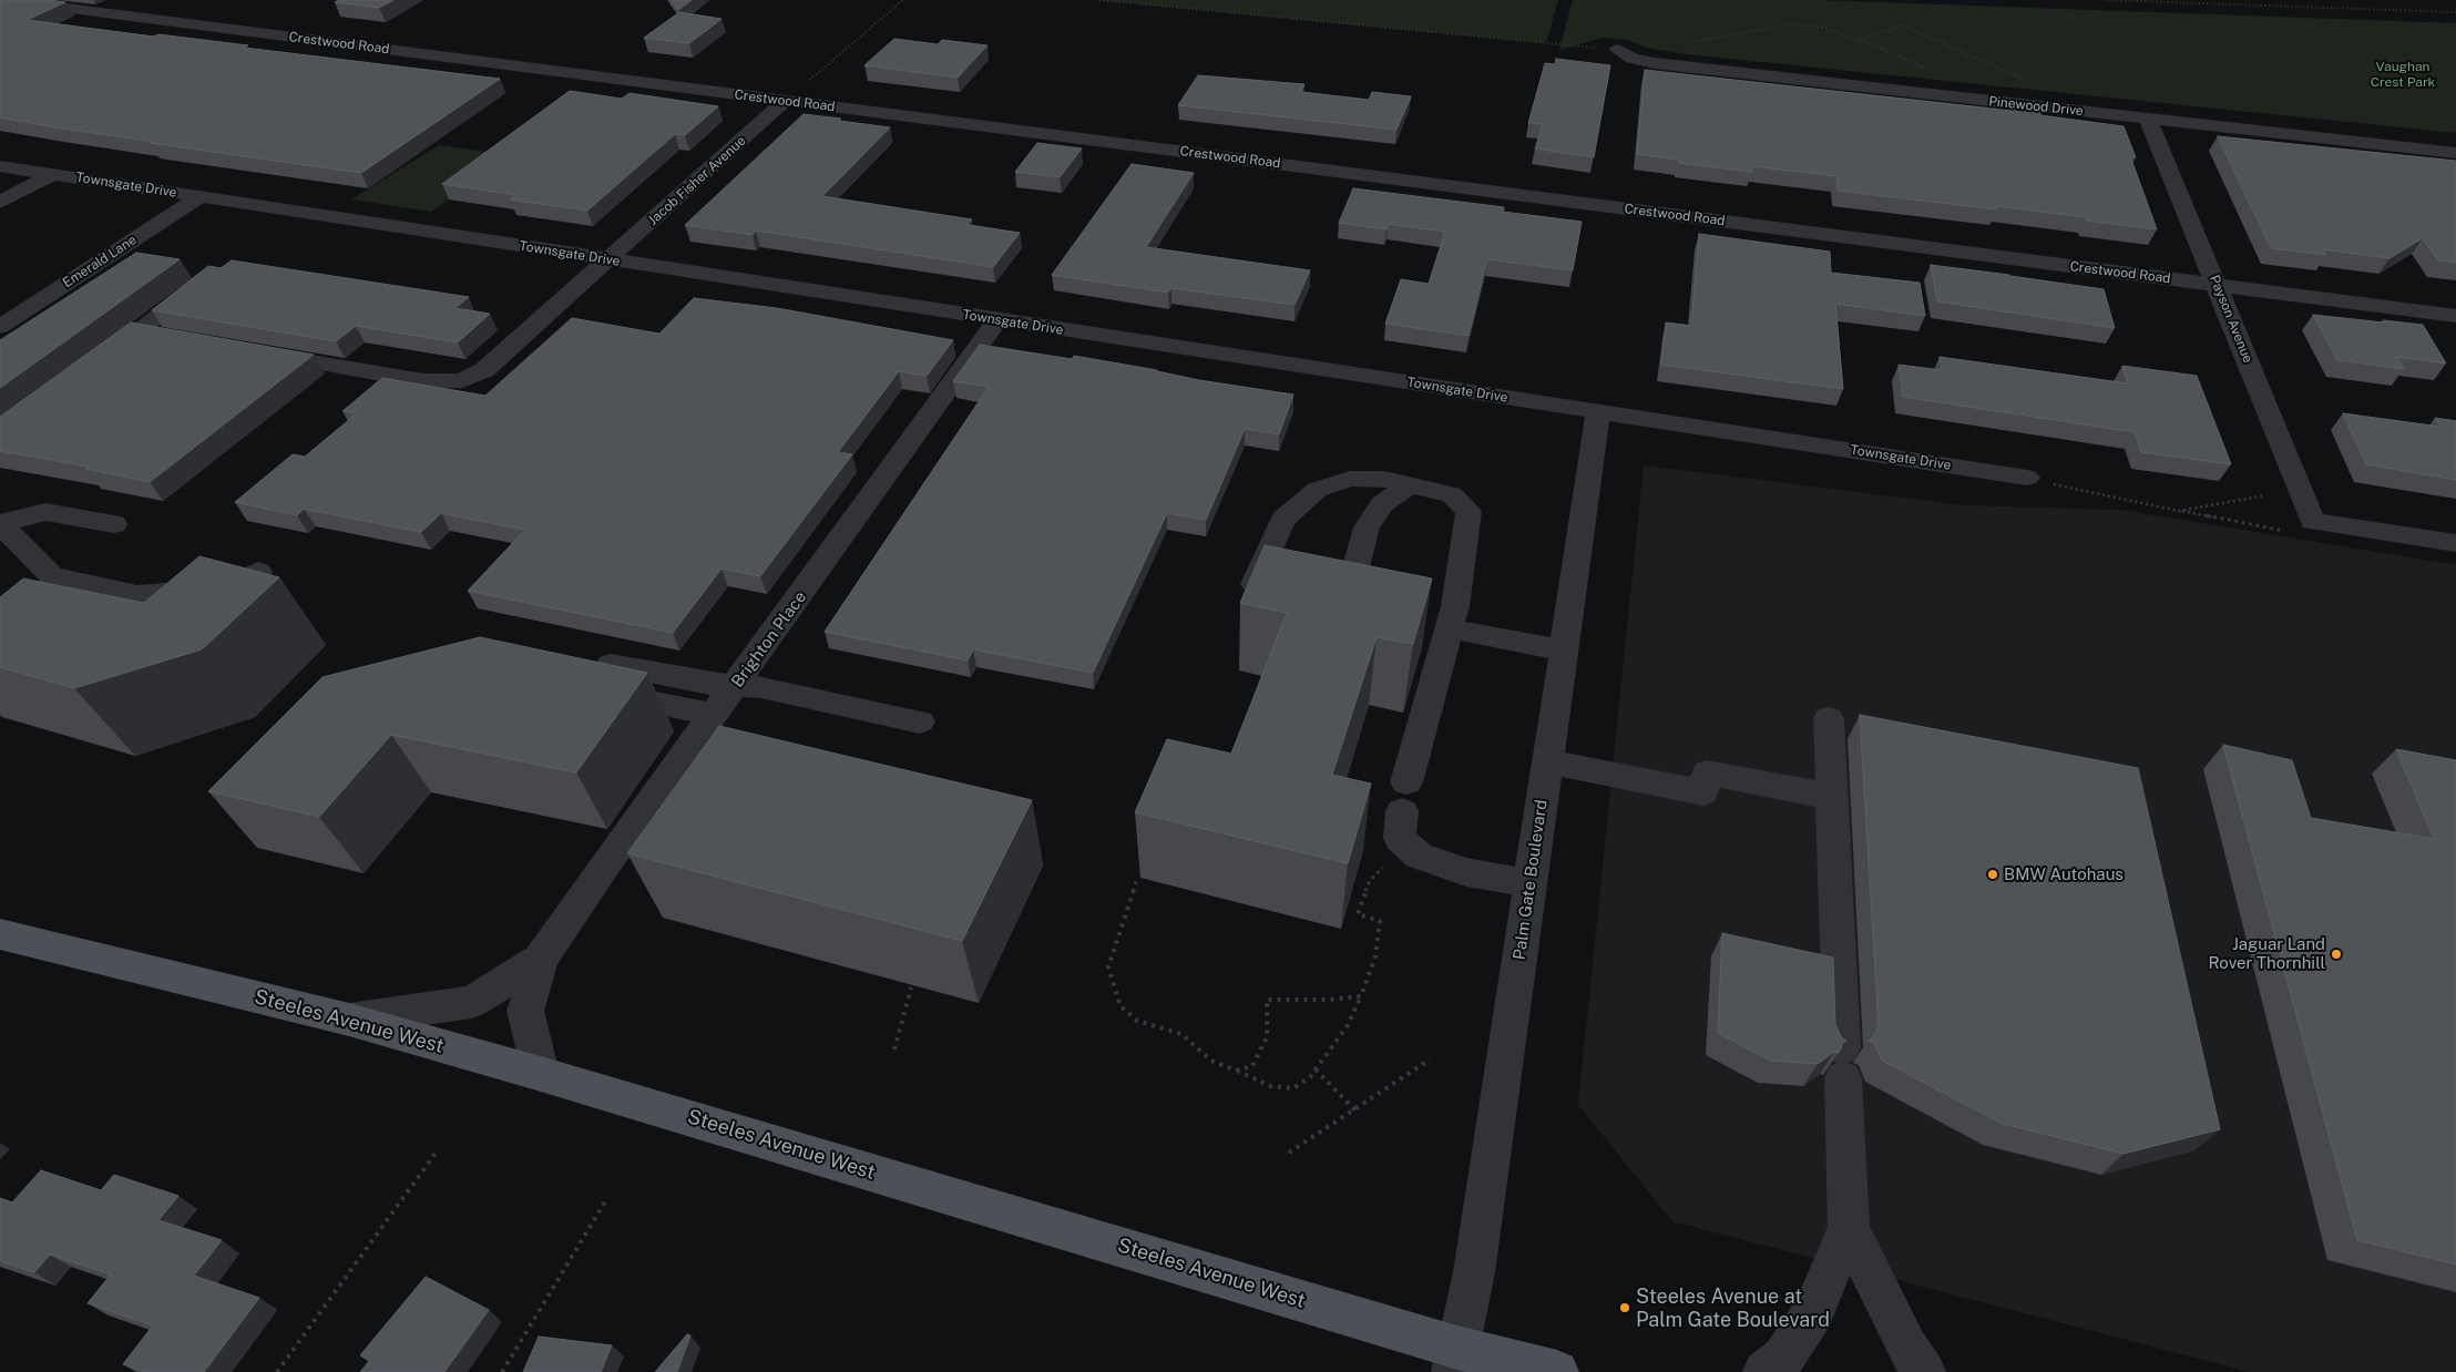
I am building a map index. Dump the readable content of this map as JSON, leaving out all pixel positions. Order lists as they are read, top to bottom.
{
  "streets": {
    "main road": ["Steeles Avenue West"],
    "street": [
      "Crestwood Road",
      "Pinewood Drive",
      "Jacob Fisher Avenue",
      "Townsgate Drive",
      "Emerald Lane",
      "Payson Avenue",
      "Brighton Place",
      "Palm Gate Boulevard"
    ]
  },
  "crossings": [
    ["Crestwood Road", "Jacob Fisher Avenue"],
    ["Crestwood Road", "Payson Avenue"],
    ["Pinewood Drive", "Payson Avenue"],
    ["Jacob Fisher Avenue", "Townsgate Drive"],
    ["Townsgate Drive", "Emerald Lane"],
    ["Townsgate Drive", "Brighton Place"],
    ["Townsgate Drive", "Palm Gate Boulevard"],
    ["Brighton Place", "Steeles Avenue West"],
    ["Palm Gate Boulevard", "Steeles Avenue West"]
  ],
  "parks": ["Vaughan Crest Park"],
  "places": ["BMW Autohaus", "Jaguar Land Rover Thornhill", "Steeles Avenue at Palm Gate Boulevard"]
}
